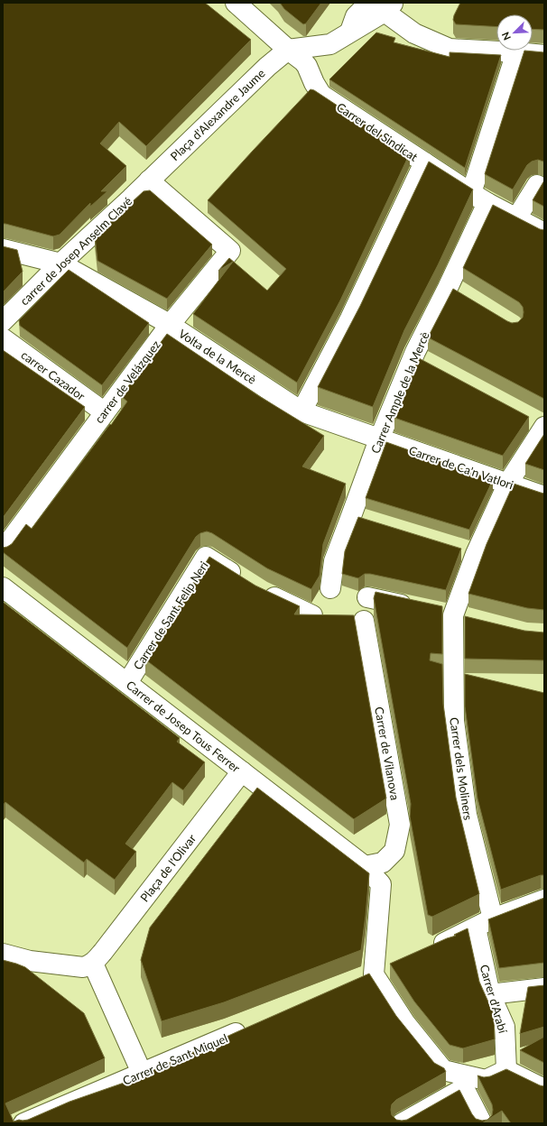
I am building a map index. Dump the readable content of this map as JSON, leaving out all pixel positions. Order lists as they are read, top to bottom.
{
  "streets": {
    "street": [
      "Plaça d'Alexandre Jaume",
      "Carrer del Sindicat",
      "carrer de Josep Anselm Clavé",
      "Volta de la Mercè",
      "carrer Cazador",
      "carrer de Velázquez",
      "Carrer Ample de la Mercè",
      "Carrer de Ca'n Vatlori",
      "Carrer de Sant Felip Neri",
      "Carrer de Josep Tous Ferrer",
      "Carrer de Vilanova",
      "Carrer dels Moliners",
      "Plaça de l'Olivar",
      "Carrer d'Arabí",
      "Carrer de Sant Miquel"
    ]
  },
  "crossings": [
    ["Plaça d'Alexandre Jaume", "Carrer del Sindicat"],
    ["Plaça d'Alexandre Jaume", "carrer de Josep Anselm Clavé"],
    ["Plaça d'Alexandre Jaume", "carrer de Velázquez"],
    ["Carrer del Sindicat", "Carrer Ample de la Mercè"],
    ["carrer de Josep Anselm Clavé", "Volta de la Mercè"],
    ["carrer de Josep Anselm Clavé", "carrer de Velázquez"],
    ["Volta de la Mercè", "carrer de Velázquez"],
    ["Volta de la Mercè", "Carrer Ample de la Mercè"],
    ["Volta de la Mercè", "Carrer de Ca'n Vatlori"],
    ["carrer Cazador", "carrer de Velázquez"],
    ["Carrer Ample de la Mercè", "Carrer de Ca'n Vatlori"],
    ["Carrer de Sant Felip Neri", "Carrer de Josep Tous Ferrer"],
    ["Carrer de Josep Tous Ferrer", "Carrer de Vilanova"],
    ["Carrer de Josep Tous Ferrer", "Plaça de l'Olivar"],
    ["Carrer dels Moliners", "Carrer d'Arabí"]
  ],
  "north": "bottom left"
}
